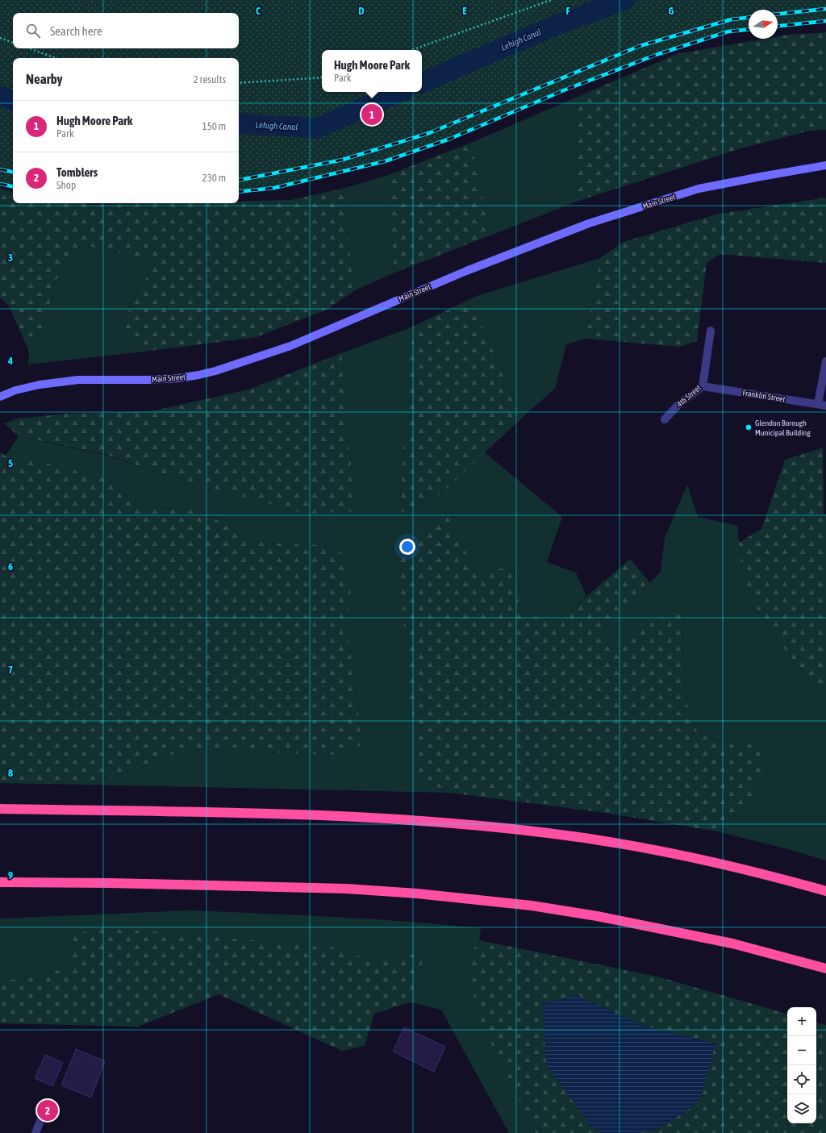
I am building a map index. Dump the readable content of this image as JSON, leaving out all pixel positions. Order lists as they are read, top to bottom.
{
  "streets": {
    "main road": ["Main Street"],
    "street": ["4th Street", "Franklin Street"]
  },
  "crossings": [
    ["4th Street", "Franklin Street"]
  ],
  "water": ["Lehigh Canal"],
  "places": ["Glendon Borough Municipal Building"],
  "north": "right",
  "page": {
    "search": "Search here",
    "popup": ["Hugh Moore Park", "Park"],
    "heading": ["Nearby", "2 results"],
    "list": [
      {
        "mark": "1",
        "name": "Hugh Moore Park",
        "note": "Park",
        "value": "150 m"
      },
      {
        "mark": "2",
        "name": "Tomblers",
        "note": "Shop",
        "value": "230 m"
      }
    ],
    "pins": ["1", "2"],
    "map_buttons": ["+", "−"]
  },
  "grid": {
    "columns": [
      "C",
      "D",
      "E",
      "F",
      "G"
    ],
    "rows": [
      "3",
      "4",
      "5",
      "6",
      "7",
      "8",
      "9"
    ]
  }
}
